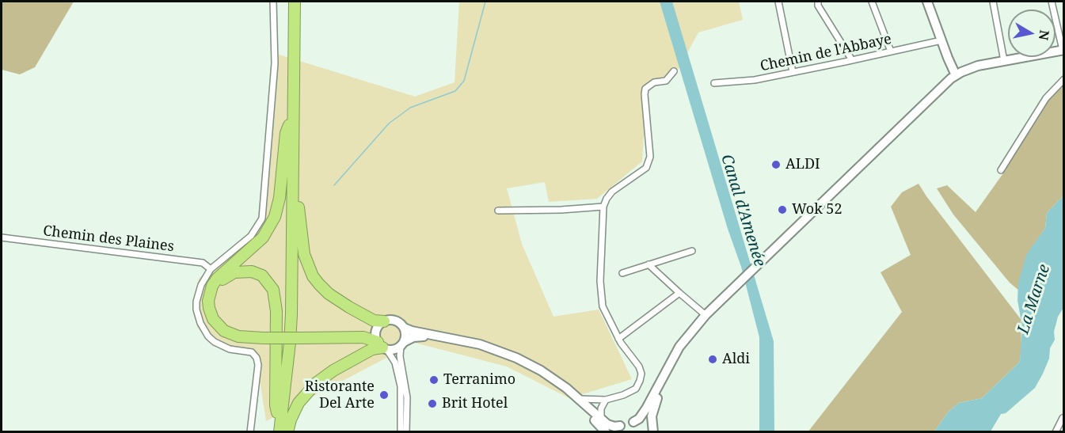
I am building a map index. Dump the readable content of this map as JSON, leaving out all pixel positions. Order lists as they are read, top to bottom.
{
  "streets": {
    "street": ["Chemin de l'Abbaye", "Chemin des Plaines"]
  },
  "water": ["Canal d'Amenée", "La Marne"],
  "places": [
    "ALDI",
    "Wok 52",
    "Aldi",
    "Terranimo",
    "Ristorante Del Arte",
    "Brit Hotel"
  ],
  "north": "right"
}
